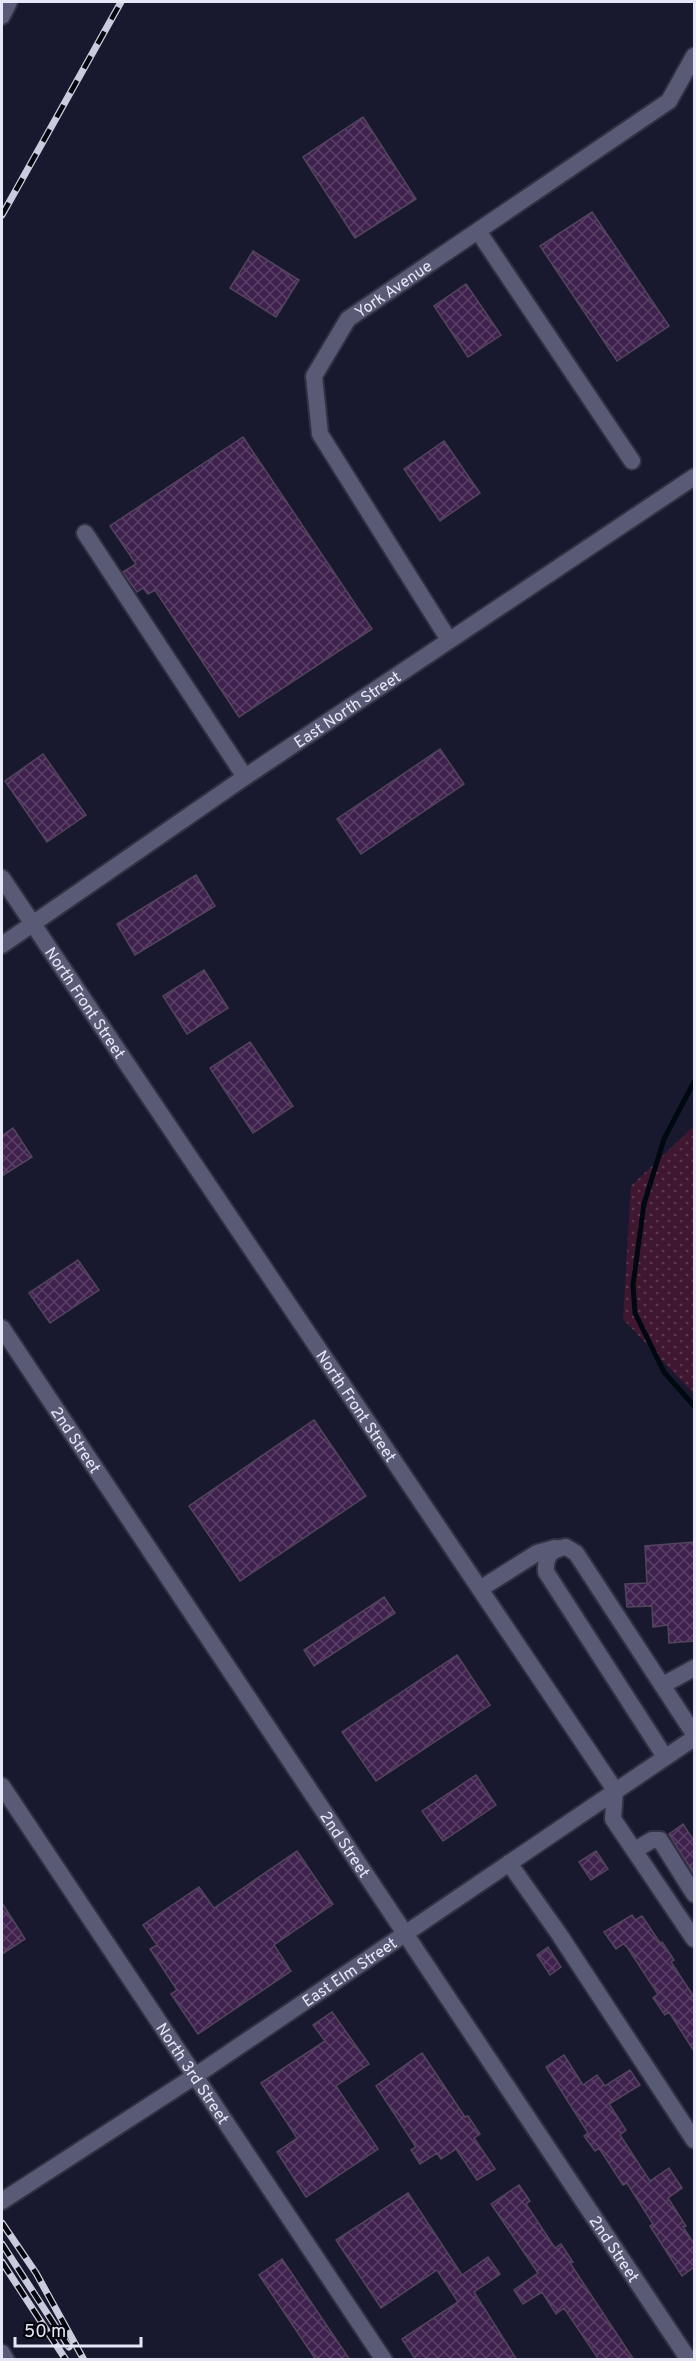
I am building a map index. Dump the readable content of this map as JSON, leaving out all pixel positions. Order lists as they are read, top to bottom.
{
  "streets": {
    "street": [
      "York Avenue",
      "East North Street",
      "North Front Street",
      "2nd Street",
      "East Elm Street",
      "North 3rd Street"
    ]
  },
  "crossings": [
    ["York Avenue", "East North Street"],
    ["East North Street", "North Front Street"],
    ["North Front Street", "East Elm Street"],
    ["2nd Street", "East Elm Street"],
    ["East Elm Street", "North 3rd Street"]
  ],
  "scale_bar": "50 m"
}
